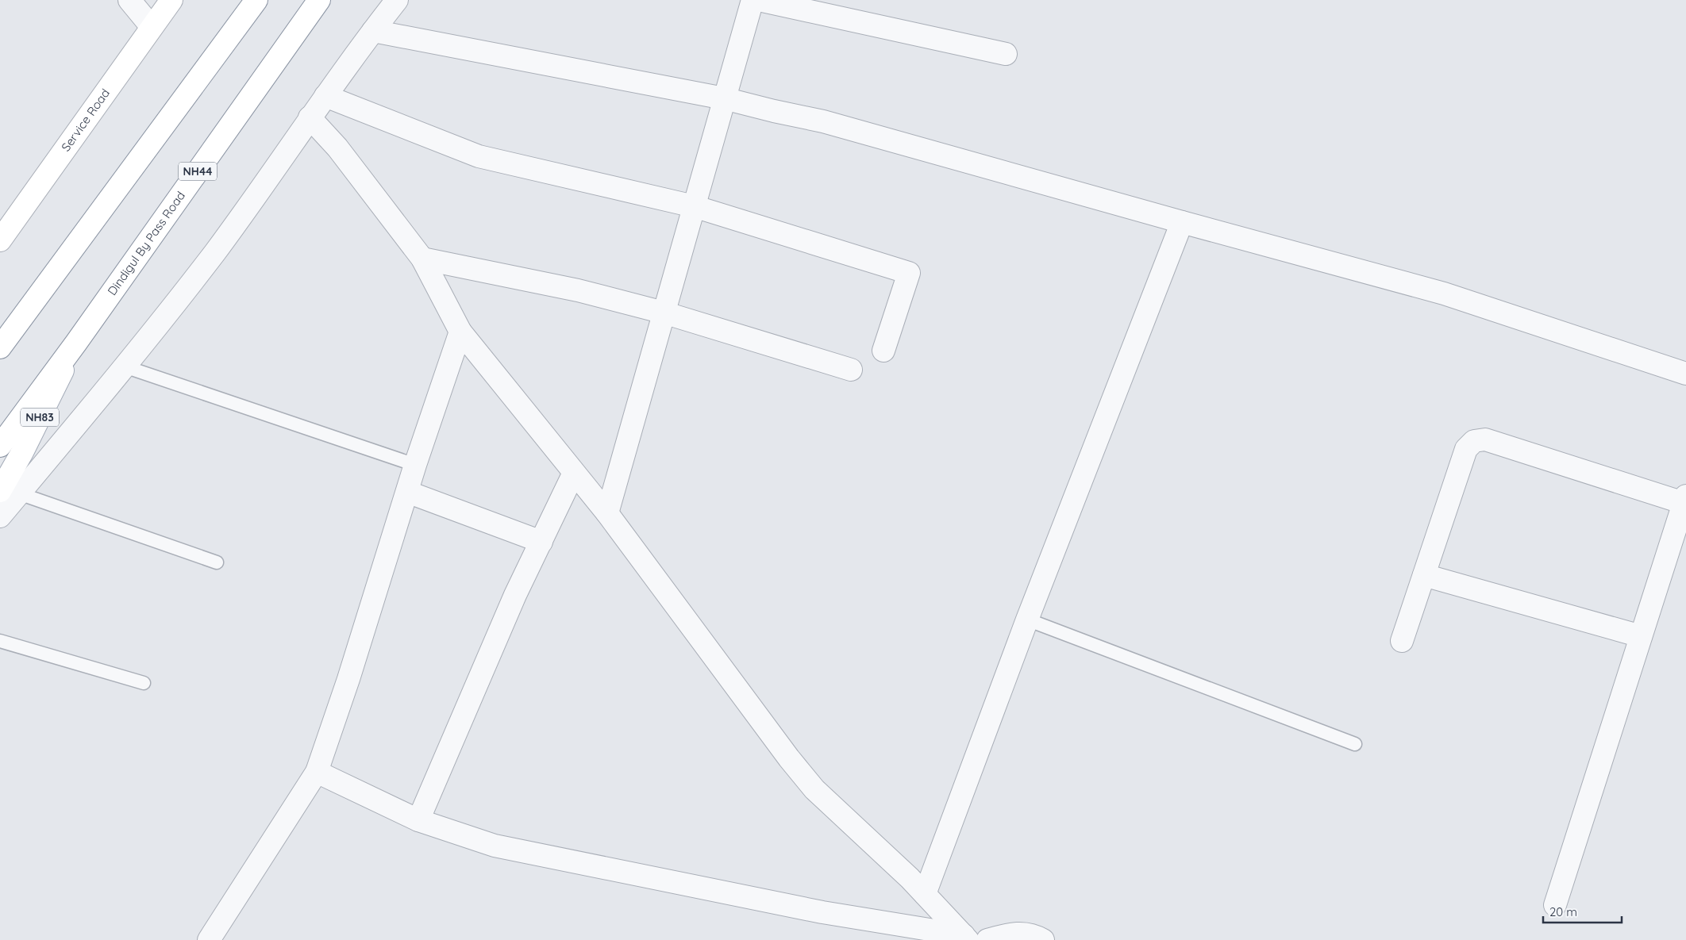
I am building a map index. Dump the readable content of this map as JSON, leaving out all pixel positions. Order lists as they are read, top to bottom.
{
  "streets": {
    "main road": [
      "Service Road",
      "NH44",
      "Dindigul By Pass Road",
      "NH83"
    ]
  },
  "crossings": [
    ["Dindigul By Pass Road", "NH83"]
  ],
  "scale_bar": "20 m"
}
